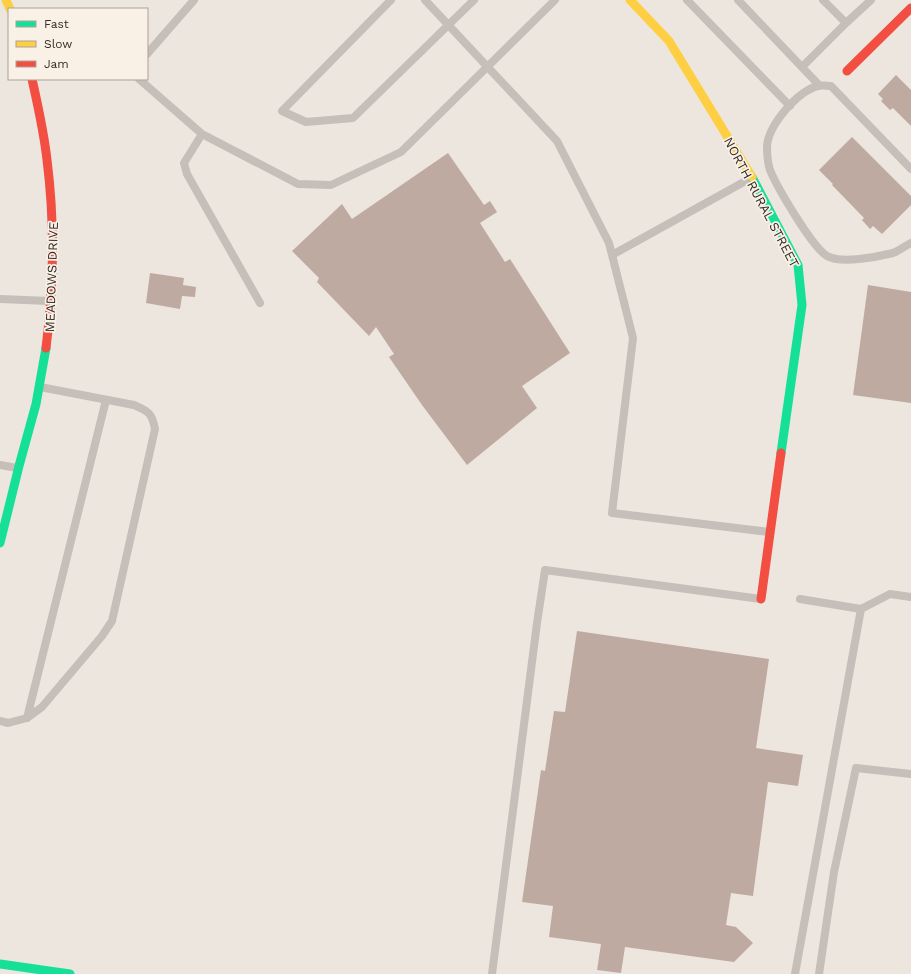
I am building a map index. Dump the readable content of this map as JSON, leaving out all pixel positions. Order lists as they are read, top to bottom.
{
  "streets": {
    "street": ["NORTH RURAL STREET", "MEADOWS DRIVE"]
  },
  "legend": ["Fast", "Slow", "Jam"]
}
